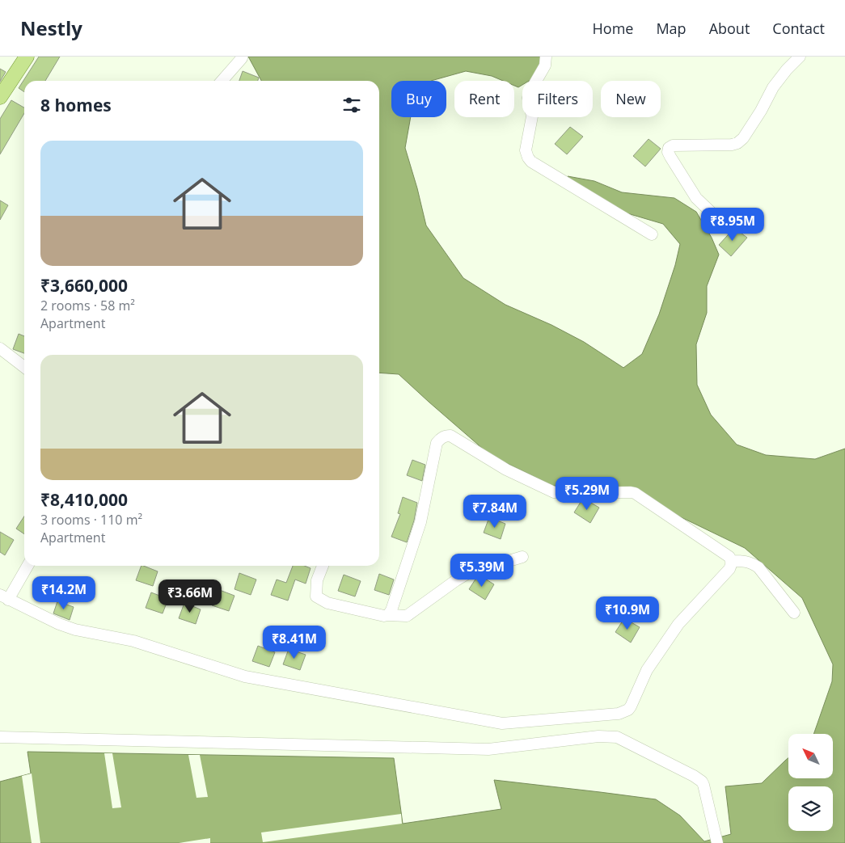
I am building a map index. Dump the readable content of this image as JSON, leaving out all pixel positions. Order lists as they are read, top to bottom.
{
  "north": "top left",
  "page": {
    "header": "Nestly",
    "nav": [
      "Home",
      "Map",
      "About",
      "Contact"
    ],
    "chip": [
      "Buy",
      "Rent",
      "Filters",
      "New"
    ],
    "heading": "8 homes",
    "list": [
      {
        "name": "₹3,660,000",
        "note": "2 rooms · 58 m² · Apartment"
      },
      {
        "name": "₹8,410,000",
        "note": "3 rooms · 110 m² · Apartment"
      }
    ],
    "price": [
      "₹8.95M",
      "₹5.29M",
      "₹7.84M",
      "₹5.39M",
      "₹14.2M",
      "₹3.66M",
      "₹10.9M",
      "₹8.41M"
    ]
  }
}
